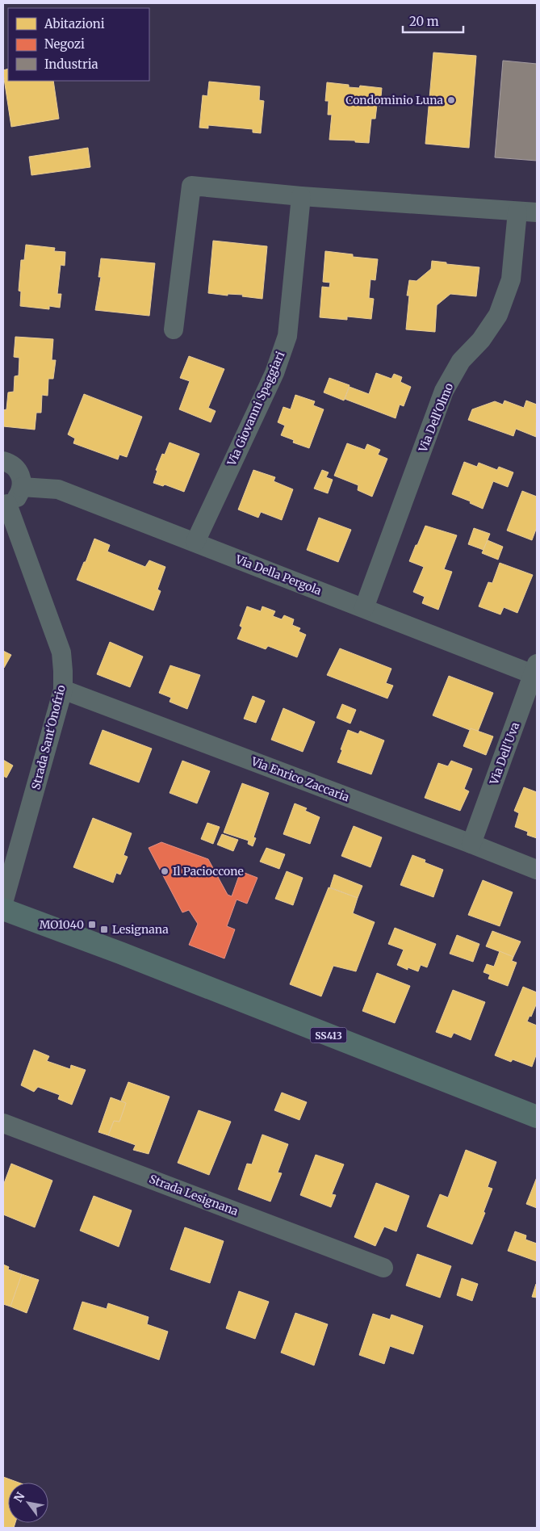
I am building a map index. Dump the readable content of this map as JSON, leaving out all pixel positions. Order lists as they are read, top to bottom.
{
  "streets": {
    "main road": ["SS413"],
    "street": [
      "Via Giovanni Spaggiari",
      "Via Dell'Olmo",
      "Via Della Pergola",
      "Strada Sant'Onofrio",
      "Via Dell'Uva",
      "Via Enrico Zaccaria",
      "Strada Lesignana"
    ]
  },
  "crossings": [
    ["Via Giovanni Spaggiari", "Via Della Pergola"],
    ["Via Dell'Olmo", "Via Della Pergola"],
    ["Via Della Pergola", "Via Dell'Uva"],
    ["Strada Sant'Onofrio", "Via Enrico Zaccaria"],
    ["Via Dell'Uva", "Via Enrico Zaccaria"]
  ],
  "places": {
    "other": ["Condominio Luna", "Il Pacioccone"],
    "transit": ["MO1040", "Lesignana"]
  },
  "legend": ["Abitazioni", "Negozi", "Industria"],
  "scale_bar": "20 m",
  "north": "top left"
}
